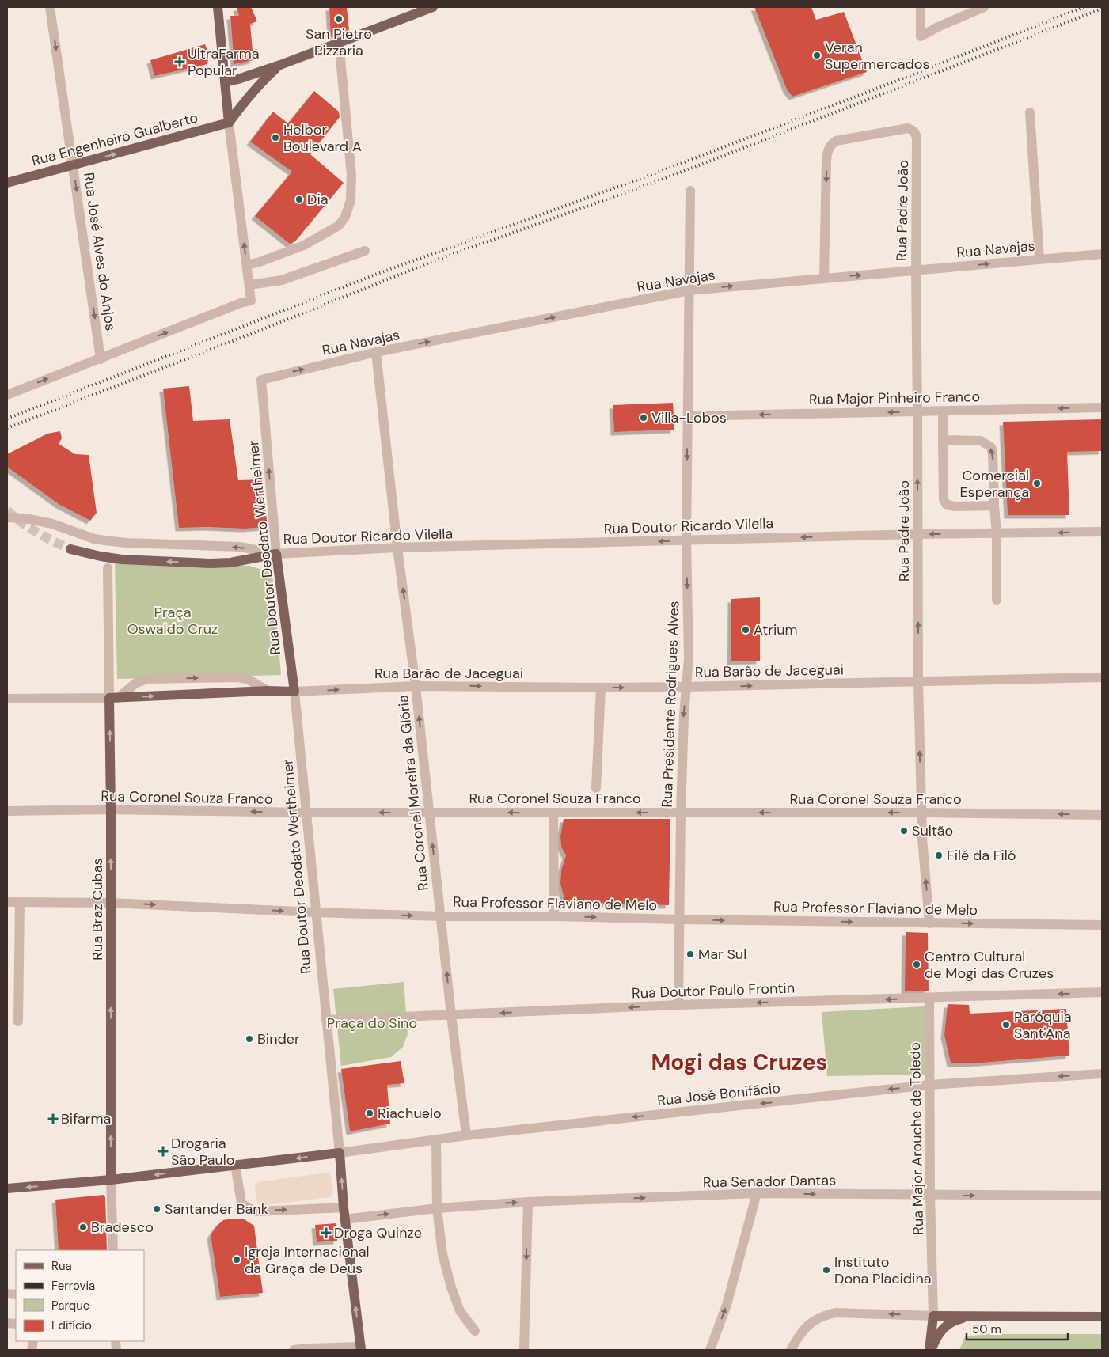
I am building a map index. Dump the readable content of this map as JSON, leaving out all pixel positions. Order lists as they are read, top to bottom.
{
  "streets": {
    "main road": [
      "Rua Engenheiro Gualberto",
      "Rua Doutor Deodato Wertheimer",
      "Rua Braz Cubas",
      "Rua Major Arouche de Toledo"
    ],
    "street": [
      "Rua Padre João",
      "Rua Navajas",
      "Rua José Alves do Anjos",
      "Rua Major Pinheiro Franco",
      "Rua Doutor Ricardo Vilella",
      "Rua Barão de Jaceguai",
      "Rua Presidente Rodrigues Alves",
      "Rua Coronel Moreira da Glória",
      "Rua Coronel Souza Franco",
      "Rua Professor Flaviano de Melo",
      "Rua Doutor Paulo Frontin",
      "Rua José Bonifácio",
      "Rua Senador Dantas"
    ]
  },
  "crossings": [
    ["Rua Engenheiro Gualberto", "Rua José Alves do Anjos"],
    ["Rua Padre João", "Rua Navajas"],
    ["Rua Padre João", "Rua Major Pinheiro Franco"],
    ["Rua Padre João", "Rua Doutor Ricardo Vilella"],
    ["Rua Padre João", "Rua Barão de Jaceguai"],
    ["Rua Padre João", "Rua Coronel Souza Franco"],
    ["Rua Padre João", "Rua Professor Flaviano de Melo"],
    ["Rua Navajas", "Rua Doutor Deodato Wertheimer"],
    ["Rua Navajas", "Rua Presidente Rodrigues Alves"],
    ["Rua Navajas", "Rua Coronel Moreira da Glória"],
    ["Rua Major Pinheiro Franco", "Rua Presidente Rodrigues Alves"],
    ["Rua Doutor Ricardo Vilella", "Rua Doutor Deodato Wertheimer"],
    ["Rua Doutor Ricardo Vilella", "Rua Presidente Rodrigues Alves"],
    ["Rua Doutor Ricardo Vilella", "Rua Coronel Moreira da Glória"],
    ["Rua Doutor Deodato Wertheimer", "Rua Barão de Jaceguai"],
    ["Rua Doutor Deodato Wertheimer", "Rua Coronel Souza Franco"],
    ["Rua Doutor Deodato Wertheimer", "Rua Professor Flaviano de Melo"],
    ["Rua Doutor Deodato Wertheimer", "Rua Doutor Paulo Frontin"],
    ["Rua Doutor Deodato Wertheimer", "Rua José Bonifácio"],
    ["Rua Doutor Deodato Wertheimer", "Rua Senador Dantas"],
    ["Rua Barão de Jaceguai", "Rua Presidente Rodrigues Alves"],
    ["Rua Barão de Jaceguai", "Rua Coronel Moreira da Glória"],
    ["Rua Presidente Rodrigues Alves", "Rua Coronel Souza Franco"],
    ["Rua Presidente Rodrigues Alves", "Rua Professor Flaviano de Melo"],
    ["Rua Presidente Rodrigues Alves", "Rua Doutor Paulo Frontin"],
    ["Rua Coronel Moreira da Glória", "Rua Coronel Souza Franco"],
    ["Rua Coronel Moreira da Glória", "Rua Professor Flaviano de Melo"],
    ["Rua Coronel Moreira da Glória", "Rua Doutor Paulo Frontin"],
    ["Rua Coronel Moreira da Glória", "Rua José Bonifácio"],
    ["Rua Coronel Souza Franco", "Rua Braz Cubas"],
    ["Rua Professor Flaviano de Melo", "Rua Braz Cubas"],
    ["Rua Doutor Paulo Frontin", "Rua Major Arouche de Toledo"],
    ["Rua José Bonifácio", "Rua Major Arouche de Toledo"],
    ["Rua Major Arouche de Toledo", "Rua Senador Dantas"]
  ],
  "one_way": [
    "Rua Engenheiro Gualberto",
    "Rua Navajas",
    "Rua José Alves do Anjos",
    "Rua Major Pinheiro Franco",
    "Rua Doutor Ricardo Vilella",
    "Rua Doutor Deodato Wertheimer",
    "Rua Barão de Jaceguai",
    "Rua Presidente Rodrigues Alves",
    "Rua Coronel Moreira da Glória",
    "Rua Coronel Souza Franco",
    "Rua Professor Flaviano de Melo",
    "Rua Braz Cubas",
    "Rua Doutor Paulo Frontin",
    "Rua José Bonifácio",
    "Rua Senador Dantas"
  ],
  "districts": ["Mogi das Cruzes"],
  "parks": ["Praça Oswaldo Cruz", "Praça do Sino"],
  "places": {
    "other": [
      "San Pietro Pizzaria",
      "Veran Supermercados",
      "Helbor Boulevard A",
      "Dia",
      "Villa-Lobos",
      "Comercial Esperança",
      "Atrium",
      "Sultão",
      "Filé da Filó",
      "Mar Sul",
      "Centro Cultural de Mogi das Cruzes",
      "Paróquia Sant'Ana",
      "Binder",
      "Riachuelo",
      "Santander Bank",
      "Bradesco",
      "Igreja Internacional da Graça de Deus",
      "Instituto Dona Placidina"
    ],
    "health": [
      "UltraFarma Popular",
      "Bifarma",
      "Drogaria São Paulo",
      "Droga Quinze"
    ]
  },
  "legend": [
    "Rua",
    "Ferrovia",
    "Parque",
    "Edifício"
  ],
  "scale_bar": "50 m"
}
